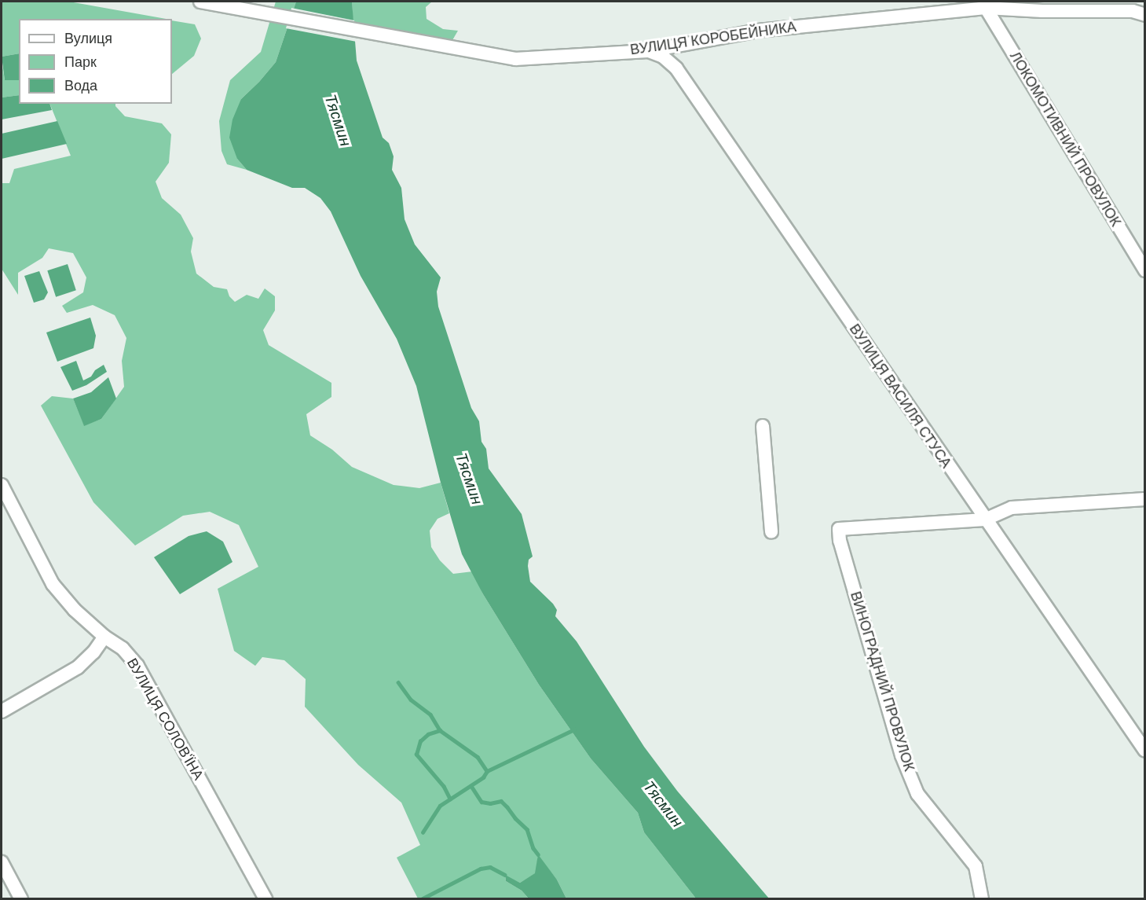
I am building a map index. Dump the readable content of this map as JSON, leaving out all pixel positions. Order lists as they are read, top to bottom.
{
  "streets": {
    "street": [
      "ВУЛИЦЯ КОРОБЕЙНИКА",
      "ЛОКОМОТИВНИЙ ПРОВУЛОК",
      "ВУЛИЦЯ ВАСИЛЯ СТУСА",
      "ВИНОГРАДНИЙ ПРОВУЛОК",
      "ВУЛИЦЯ СОЛОВ'ЇНА"
    ]
  },
  "crossings": [
    ["ВУЛИЦЯ КОРОБЕЙНИКА", "ЛОКОМОТИВНИЙ ПРОВУЛОК"],
    ["ВУЛИЦЯ КОРОБЕЙНИКА", "ВУЛИЦЯ ВАСИЛЯ СТУСА"],
    ["ВУЛИЦЯ ВАСИЛЯ СТУСА", "ВИНОГРАДНИЙ ПРОВУЛОК"]
  ],
  "water": ["Тясмин"],
  "legend": ["Вулиця", "Парк", "Вода"]
}
